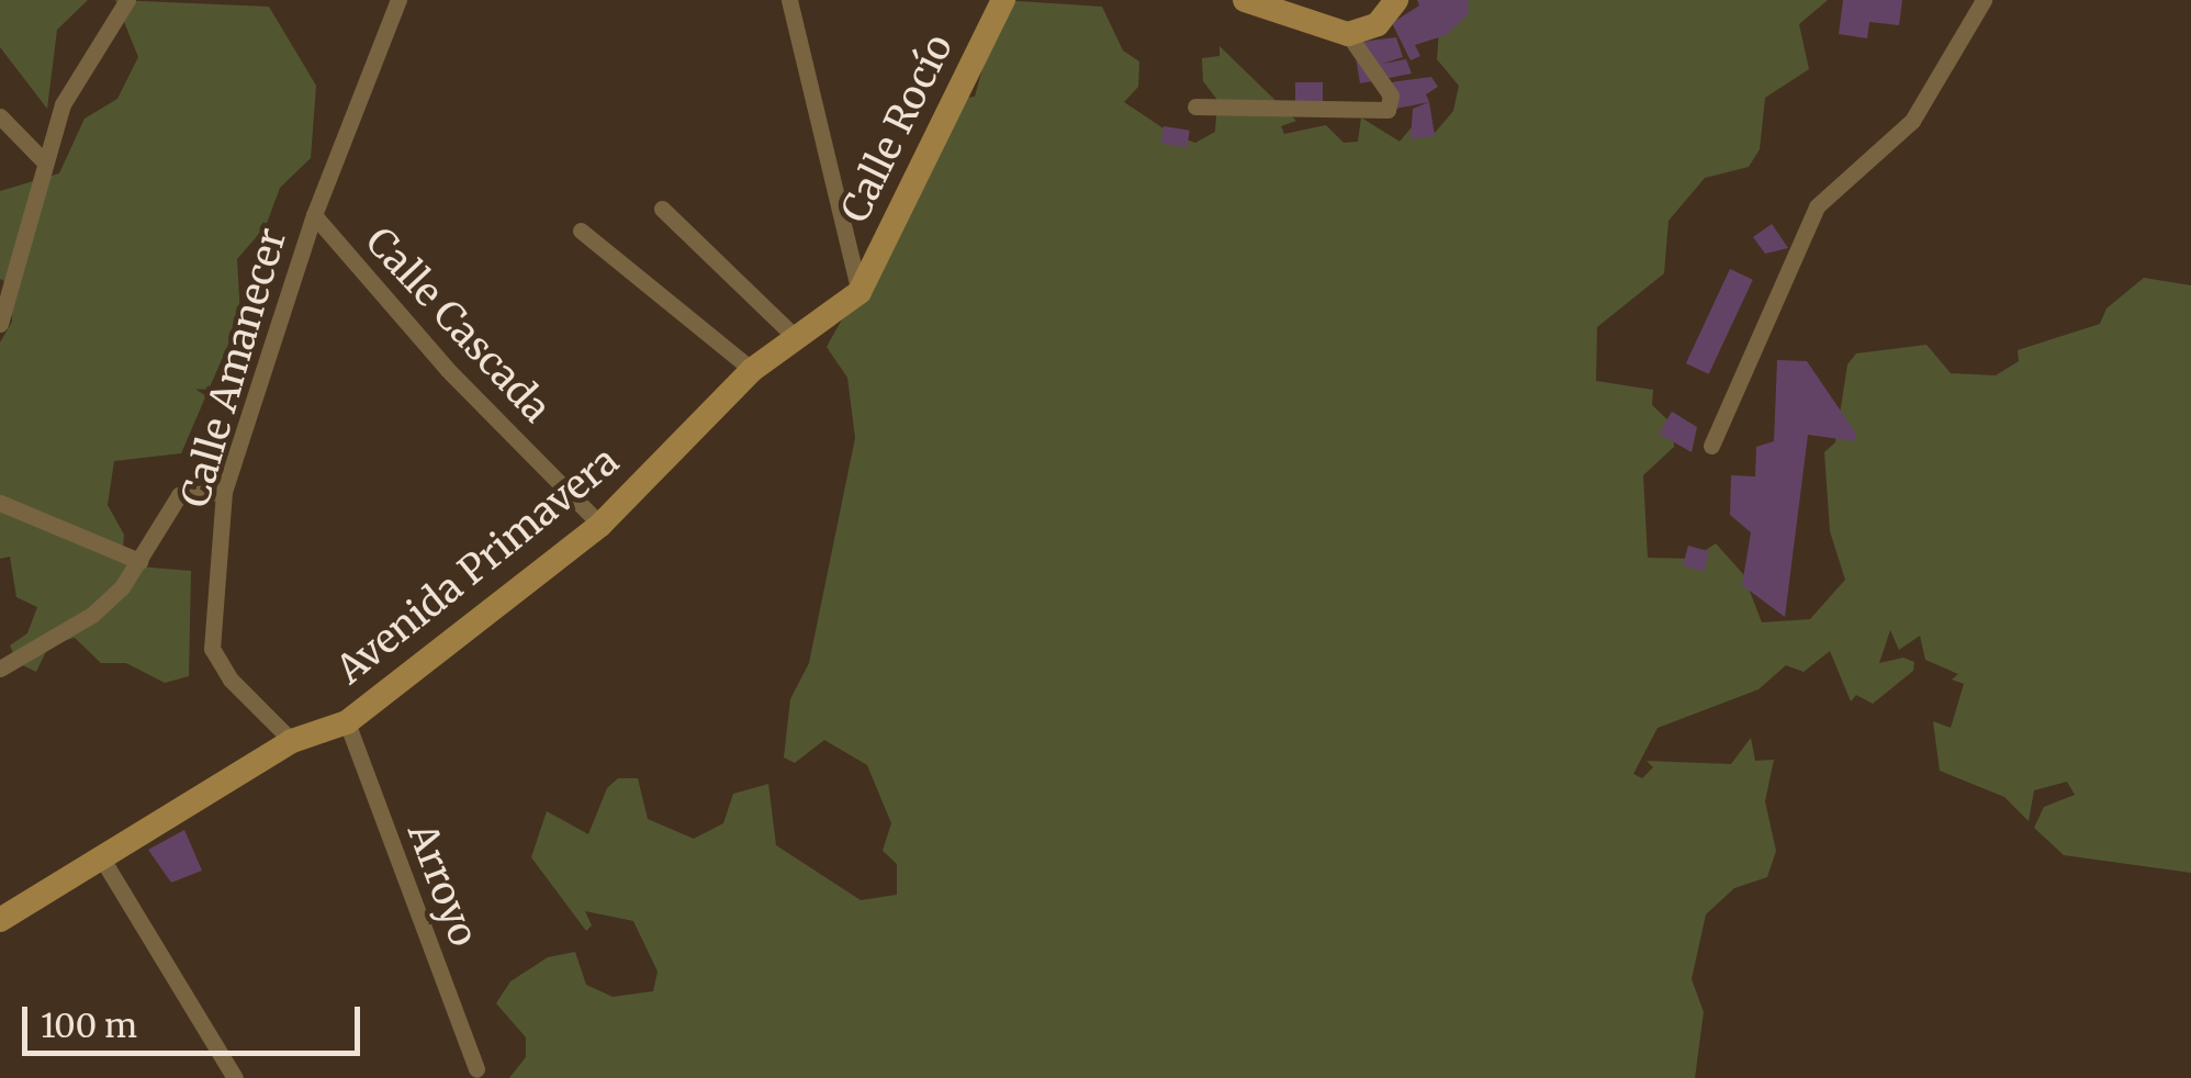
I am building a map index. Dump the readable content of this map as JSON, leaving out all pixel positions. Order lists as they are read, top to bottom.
{
  "streets": {
    "street": [
      "Calle Rocío",
      "Calle Cascada",
      "Calle Amanecer",
      "Avenida Primavera",
      "Arroyo"
    ]
  },
  "crossings": [
    ["Calle Rocío", "Avenida Primavera"],
    ["Calle Cascada", "Calle Amanecer"],
    ["Calle Cascada", "Avenida Primavera"],
    ["Calle Amanecer", "Avenida Primavera"],
    ["Avenida Primavera", "Arroyo"]
  ],
  "scale_bar": "100 m"
}
